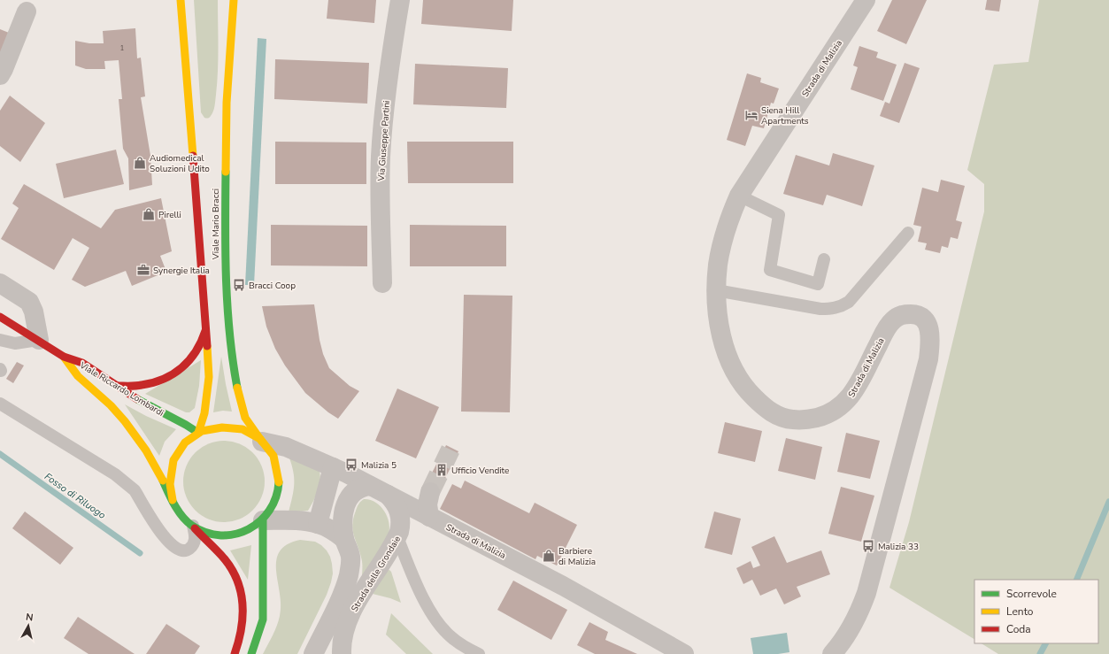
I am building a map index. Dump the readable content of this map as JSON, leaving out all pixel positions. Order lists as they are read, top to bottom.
{
  "streets": {
    "main road": ["Viale Mario Bracci", "Viale Riccardo Lombardi"],
    "street": ["Strada di Malizia", "Via Giuseppe Partini", "Strada delle Grondaie"]
  },
  "crossings": [
    ["Strada di Malizia", "Viale Mario Bracci"],
    ["Strada di Malizia", "Viale Riccardo Lombardi"],
    ["Strada di Malizia", "Strada delle Grondaie"],
    ["Viale Mario Bracci", "Viale Riccardo Lombardi"]
  ],
  "water": ["Fosso di Riluogo"],
  "places": {
    "hotel": ["Siena Hill Apartments"],
    "shop": ["Audiomedical Soluzioni Udito", "Pirelli", "Barbiere di Malizia"],
    "office": ["Synergie Italia"],
    "bus stop": ["Bracci Coop", "Malizia 5", "Malizia 33"],
    "building": ["Ufficio Vendite"]
  },
  "house_numbers": ["1"],
  "legend": ["Scorrevole", "Lento", "Coda"],
  "north": "top"
}
